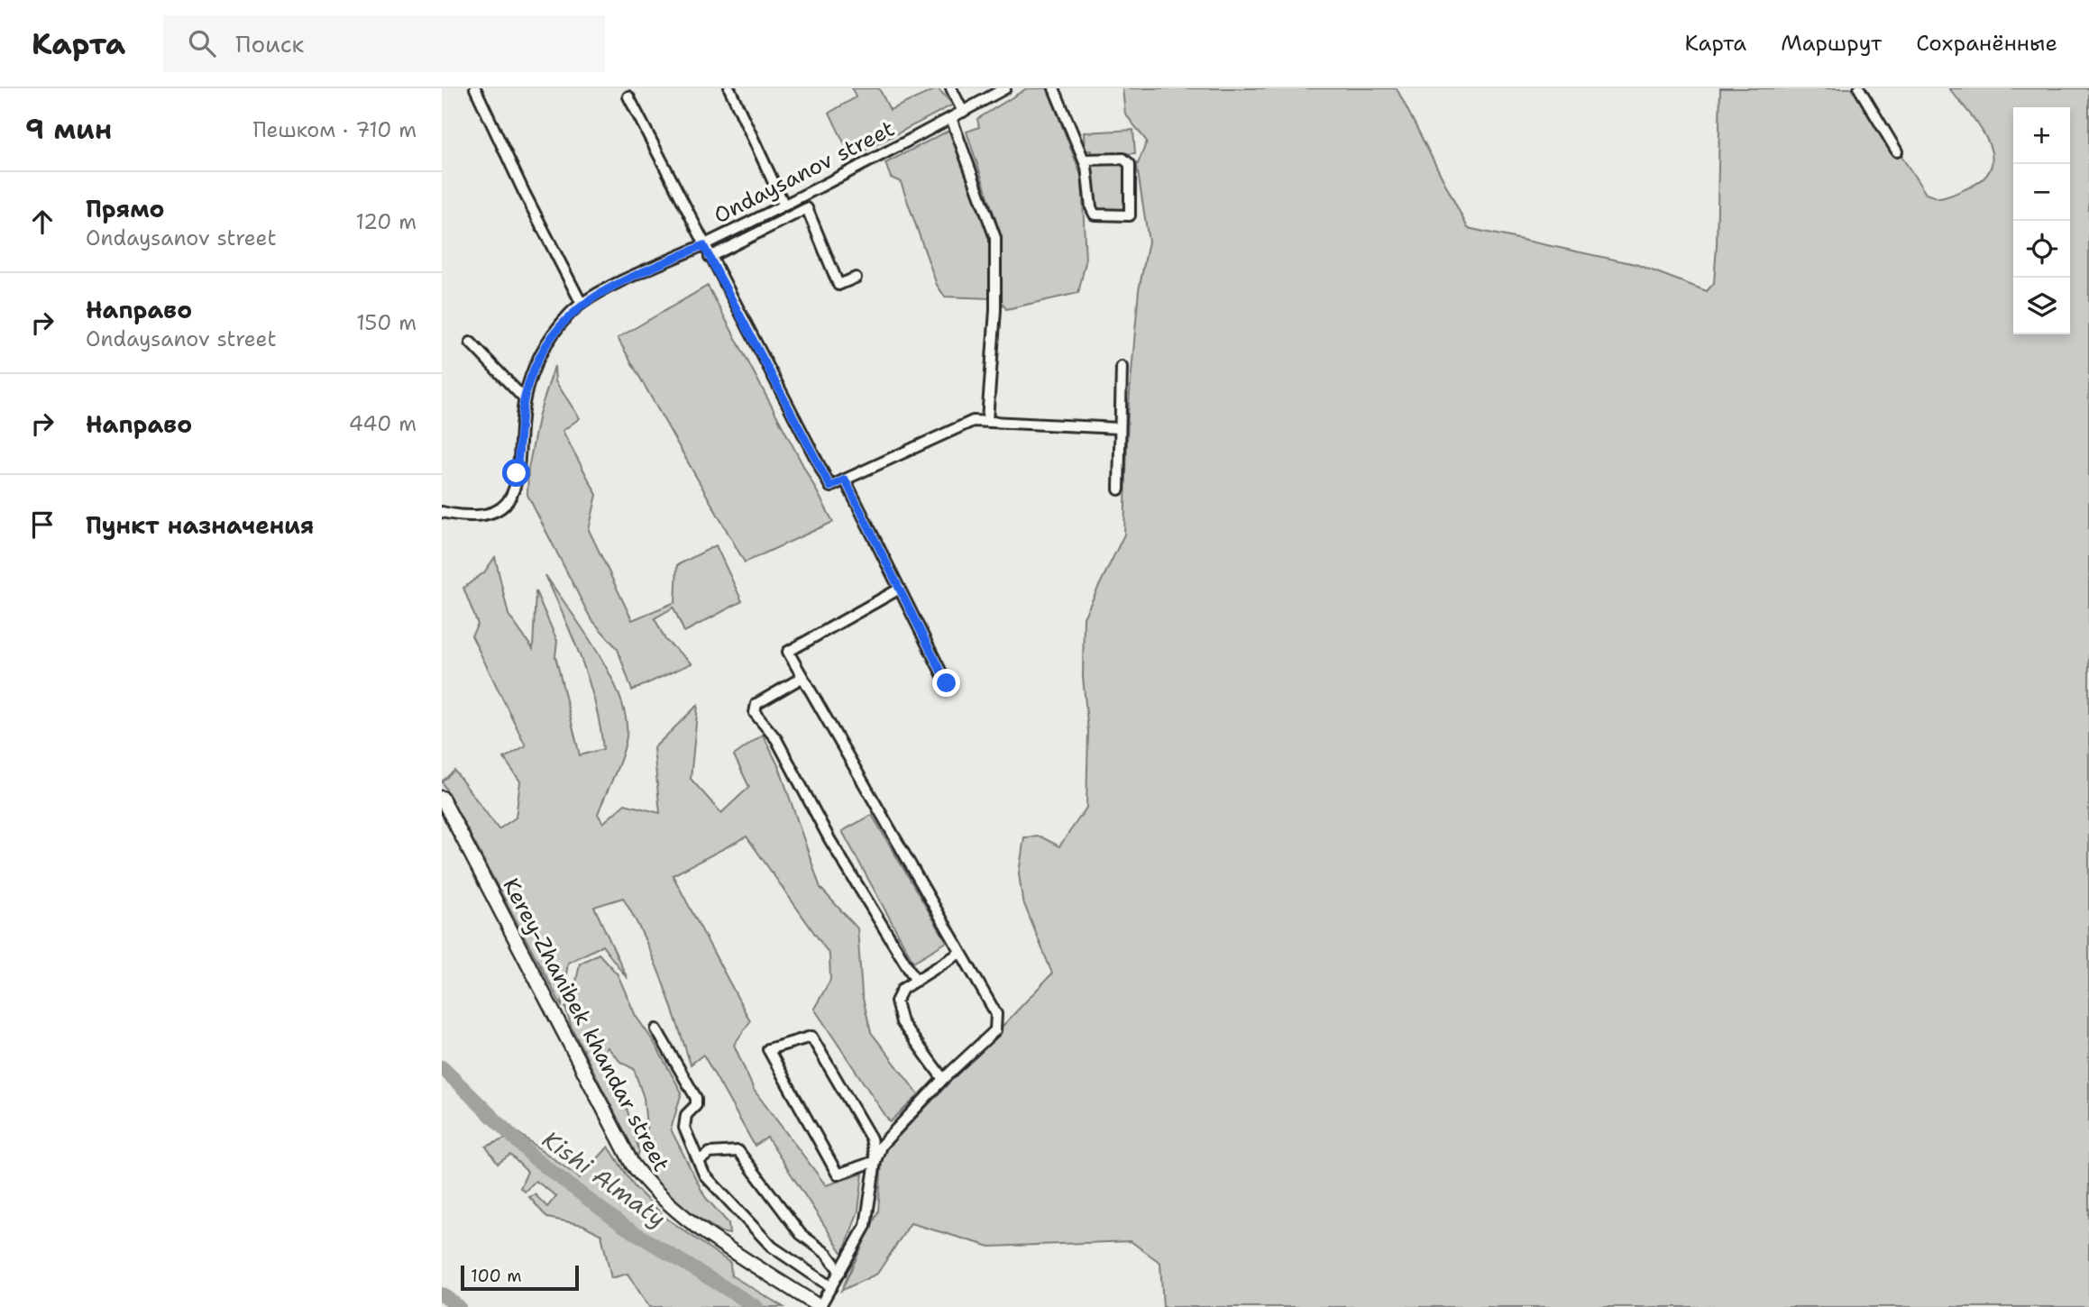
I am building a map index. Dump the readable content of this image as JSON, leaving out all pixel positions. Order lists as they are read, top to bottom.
{
  "streets": {
    "main road": ["Kerey-Zhanibek khandar street"],
    "street": ["Ondaysanov street"]
  },
  "water": ["Kіshі Almaty"],
  "scale_bar": "100 m",
  "page": {
    "header": "Карта",
    "search": "Поиск",
    "nav": ["Карта", "Маршрут", "Сохранённые"],
    "heading": ["9 мин", "Пешком · 710 m"],
    "map_buttons": ["+", "−"],
    "list": [
      ["Прямо", "Ondaysanov street", "120 m"],
      ["Направо", "Ondaysanov street", "150 m"],
      ["Направо", "440 m"],
      "Пункт назначения"
    ],
    "scale": "100 m"
  }
}
